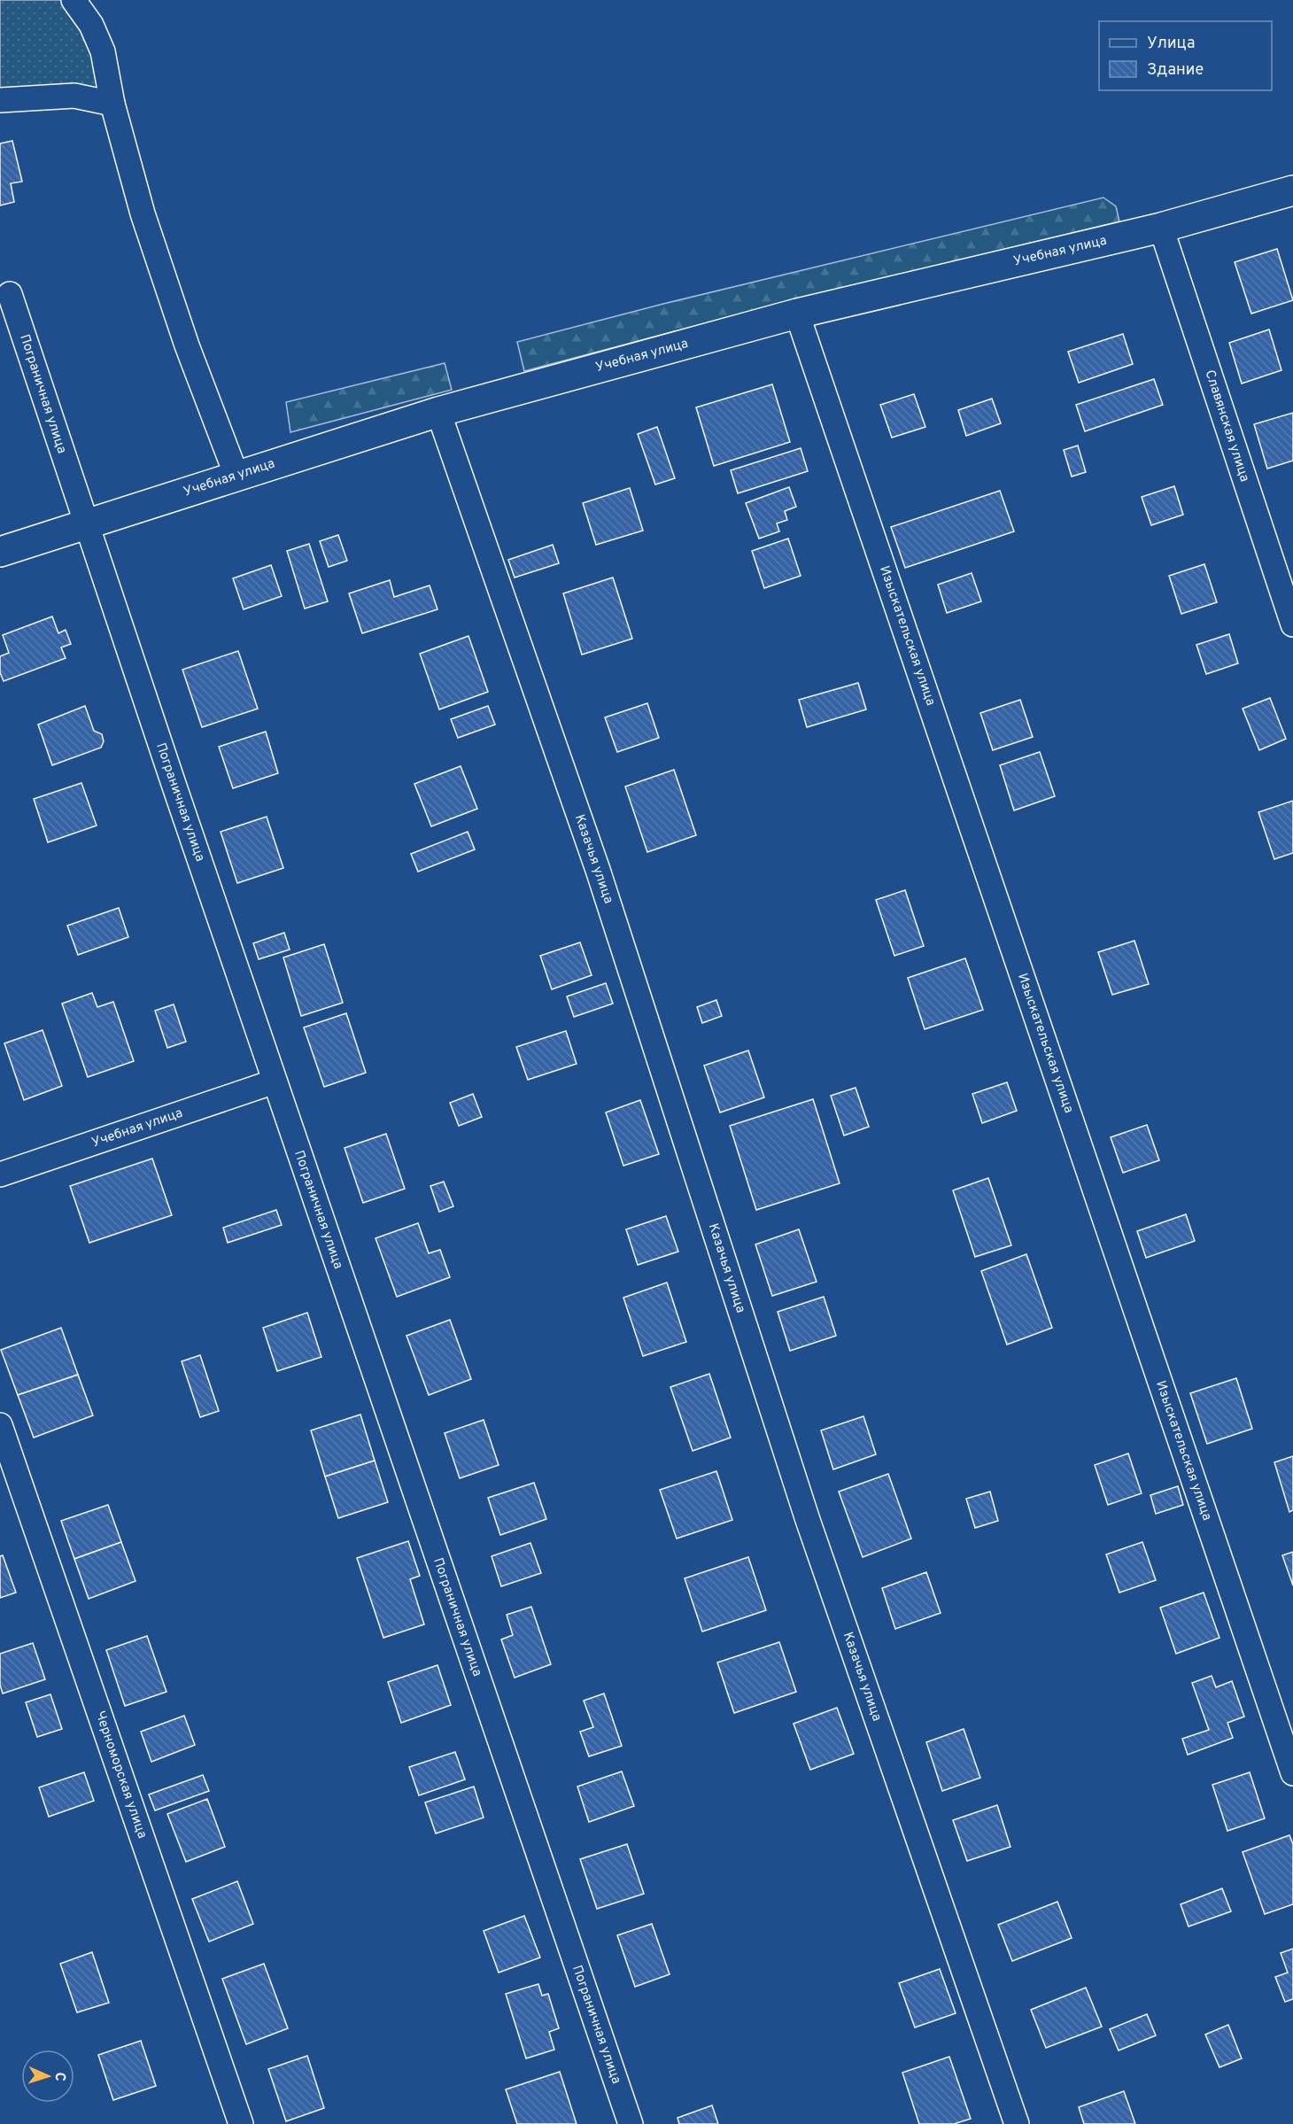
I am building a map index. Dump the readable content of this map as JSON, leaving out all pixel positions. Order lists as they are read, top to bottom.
{
  "streets": {
    "street": [
      "Учебная улица",
      "Пограничная улица",
      "Славянская улица",
      "Изыскательская улица",
      "Казачья улица",
      "Черноморская улица"
    ]
  },
  "crossings": [
    ["Учебная улица", "Пограничная улица"],
    ["Учебная улица", "Славянская улица"],
    ["Учебная улица", "Изыскательская улица"],
    ["Учебная улица", "Казачья улица"]
  ],
  "legend": ["Улица", "Здание"],
  "north": "right"
}
